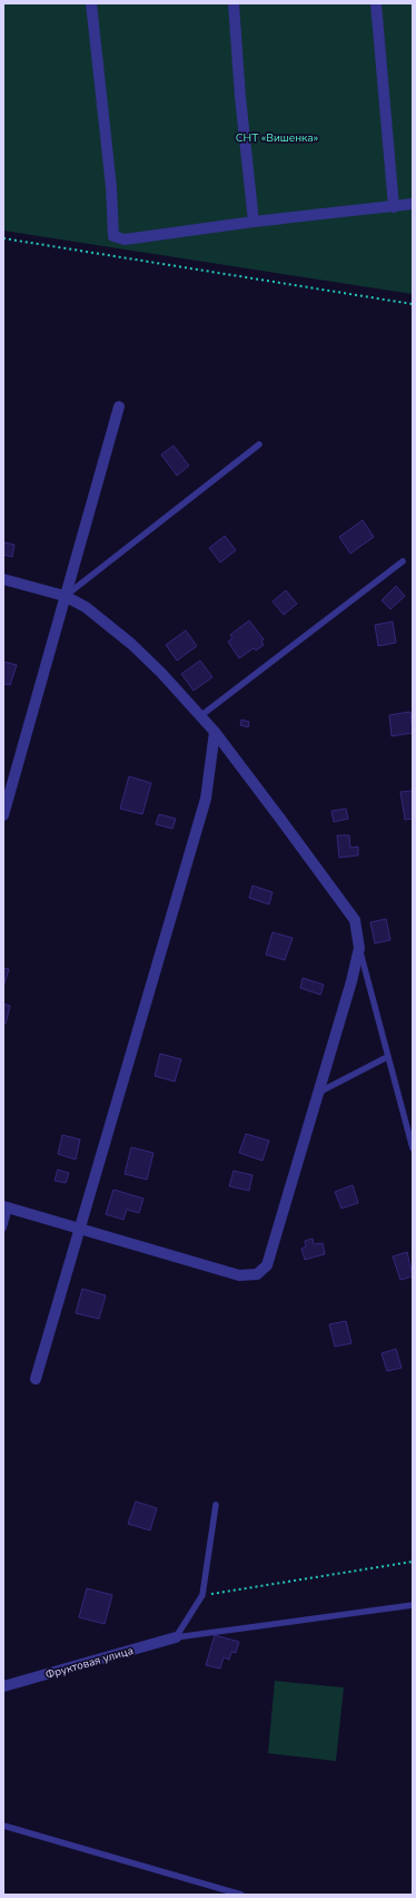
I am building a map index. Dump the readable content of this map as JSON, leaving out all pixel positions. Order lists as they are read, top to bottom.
{
  "streets": {
    "street": ["Фруктовая улица"]
  },
  "parks": ["СНТ «Вишенка»"]
}
